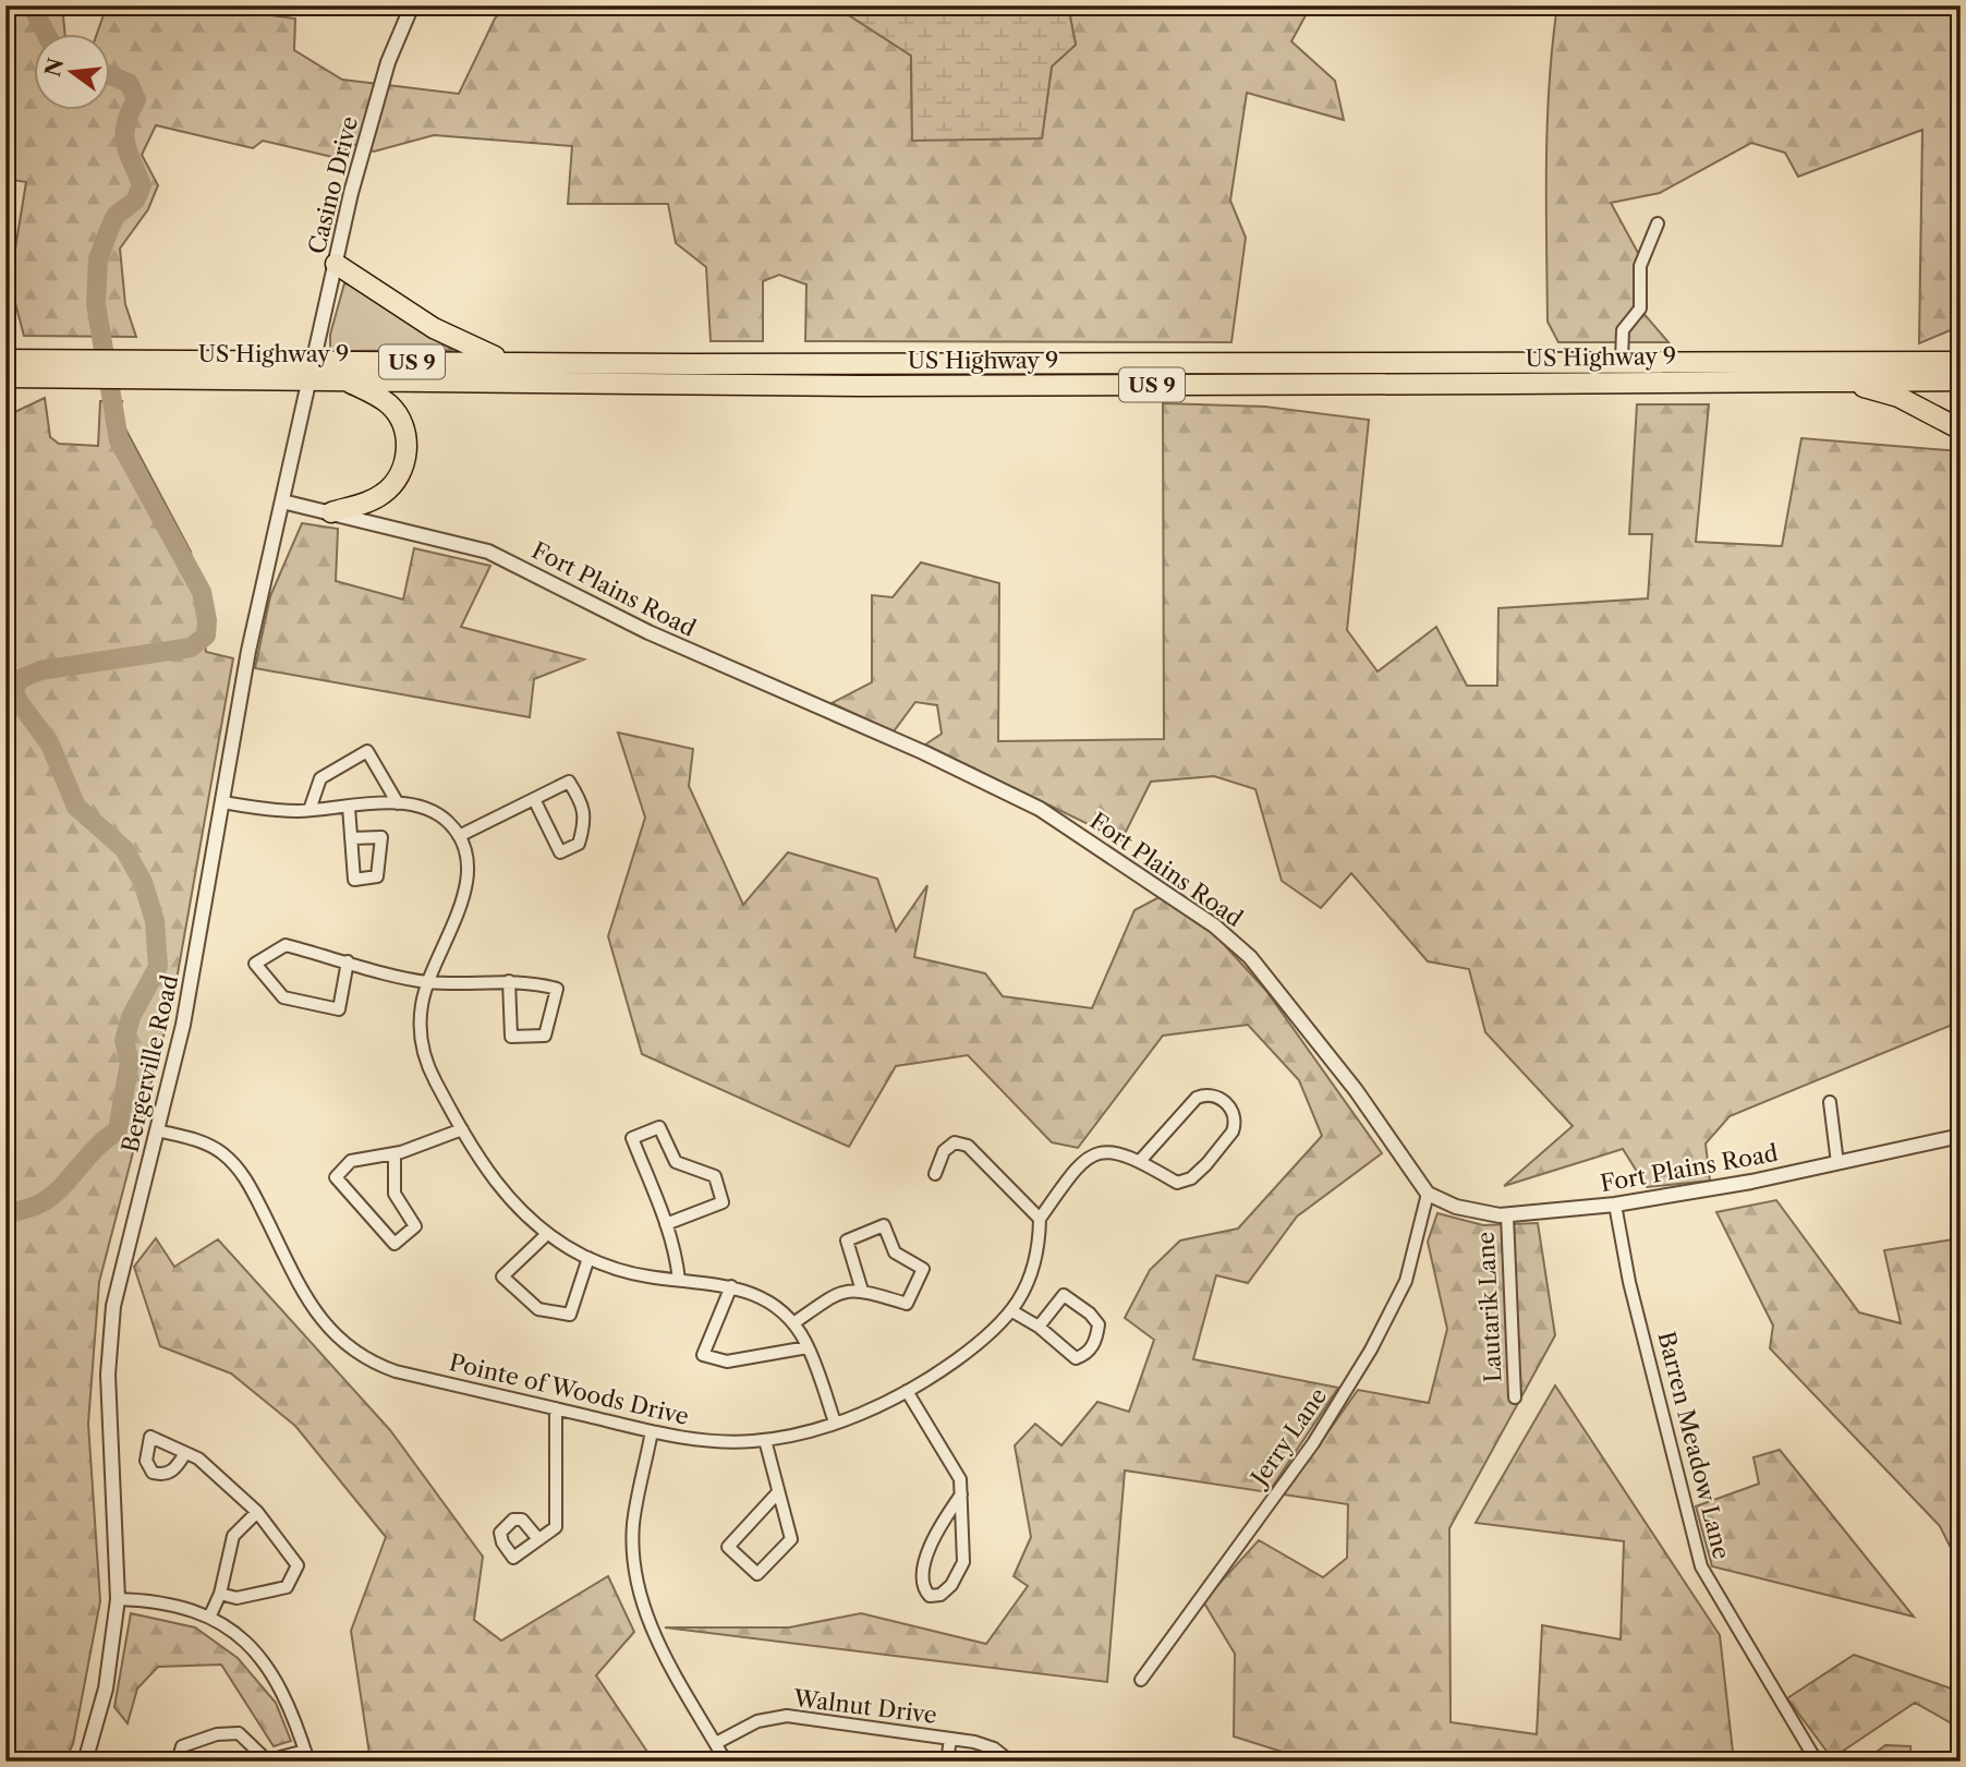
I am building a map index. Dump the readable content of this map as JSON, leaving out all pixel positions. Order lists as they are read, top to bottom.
{
  "streets": {
    "highway": ["US Highway 9", "US 9"],
    "street": [
      "Casino Drive",
      "Fort Plains Road",
      "Bergerville Road",
      "Lautarik Lane",
      "Pointe of Woods Drive",
      "Jerry Lane",
      "Barren Meadow Lane",
      "Walnut Drive"
    ]
  },
  "crossings": [
    ["Casino Drive", "US Highway 9"],
    ["Casino Drive", "Bergerville Road"],
    ["US Highway 9", "Bergerville Road"],
    ["Fort Plains Road", "Bergerville Road"],
    ["Fort Plains Road", "Lautarik Lane"],
    ["Fort Plains Road", "Jerry Lane"],
    ["Fort Plains Road", "Barren Meadow Lane"],
    ["Bergerville Road", "Pointe of Woods Drive"]
  ],
  "north": "left"
}
